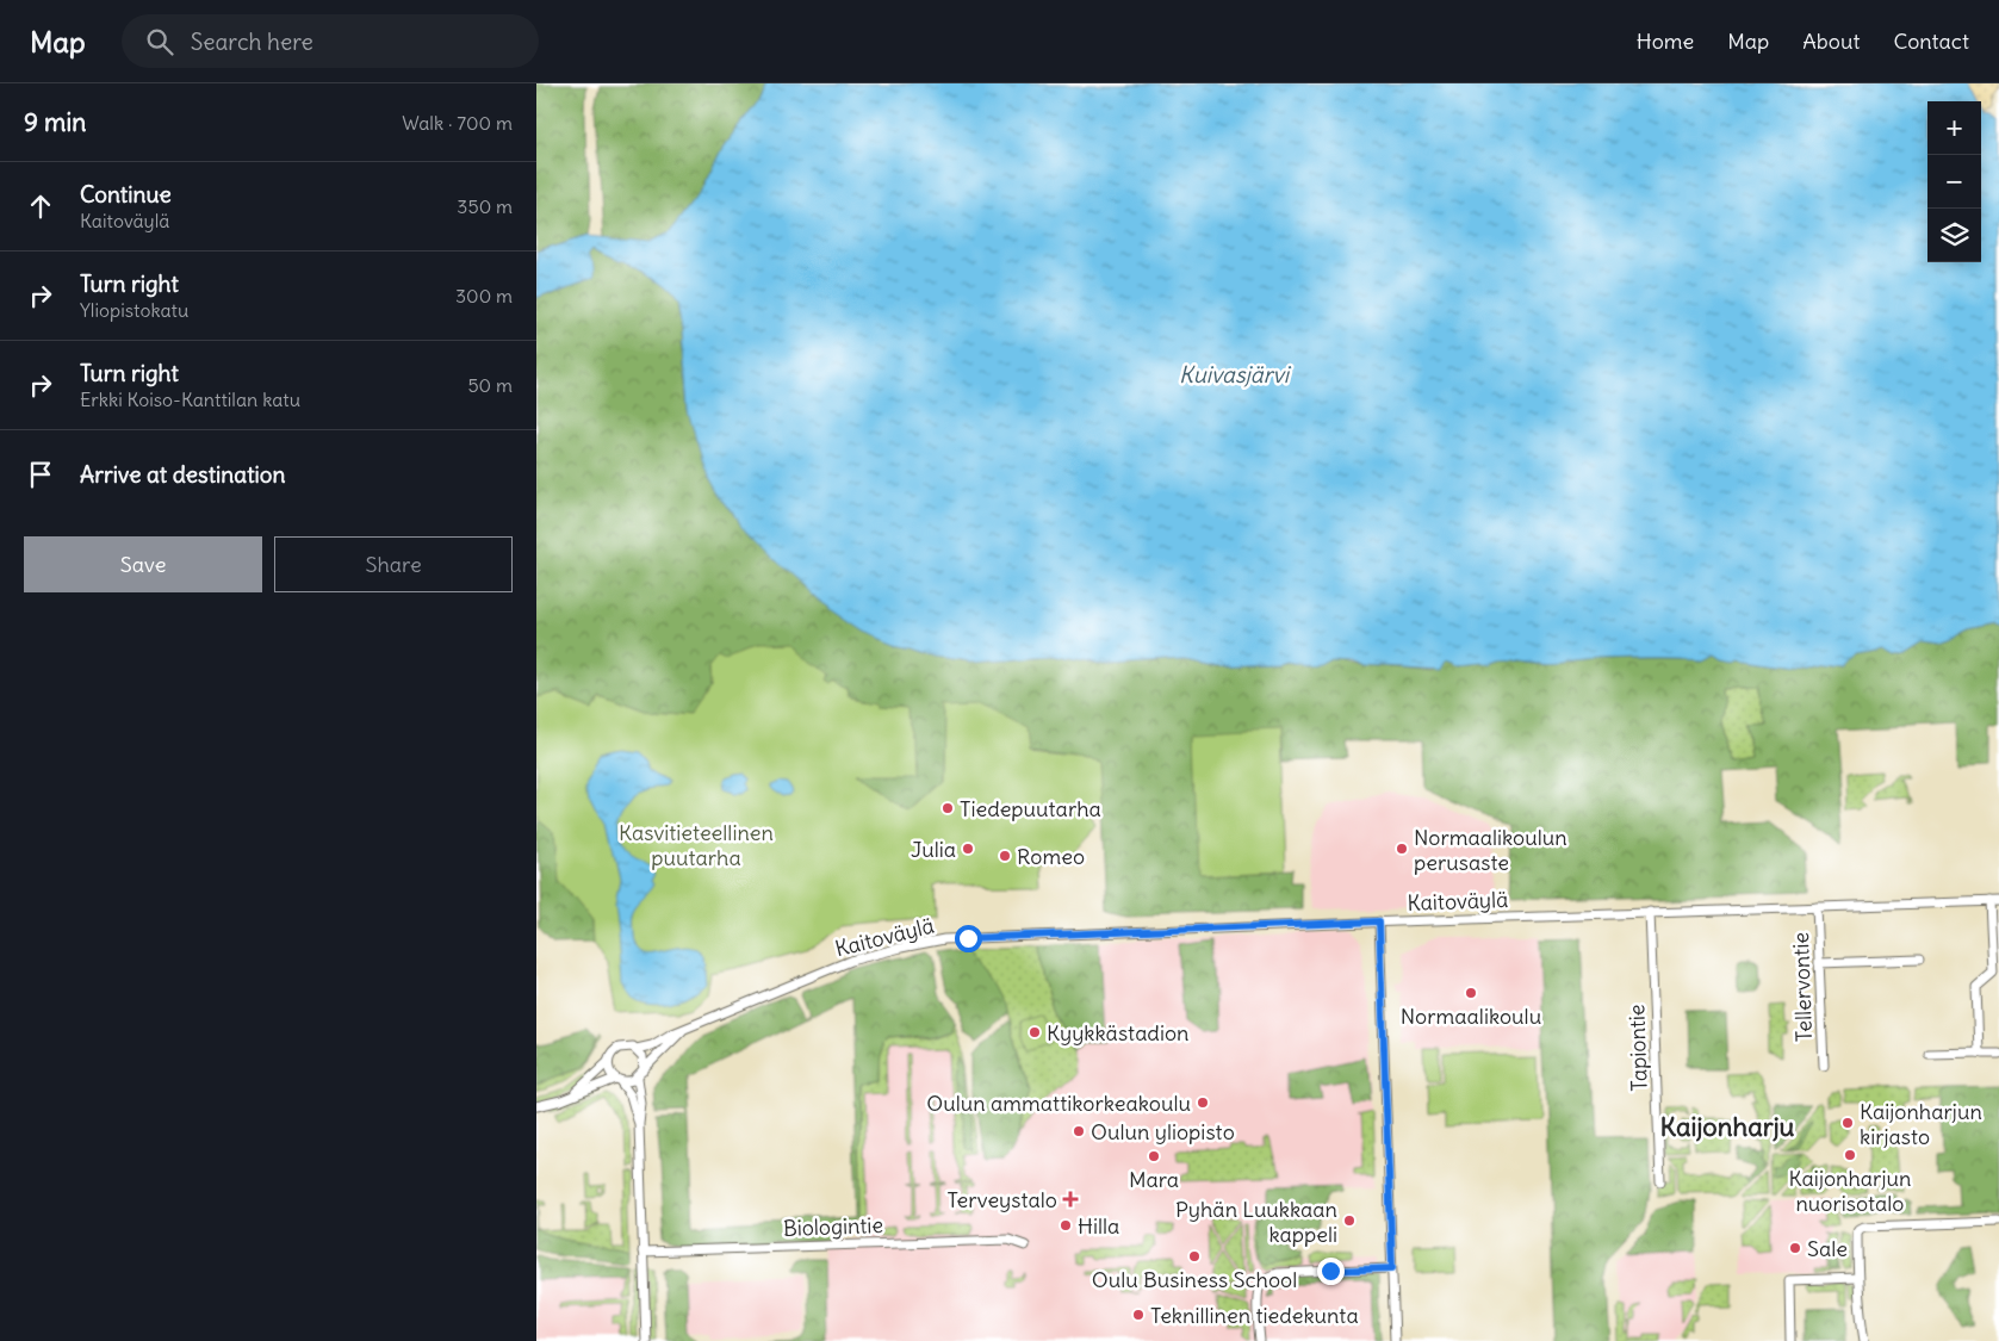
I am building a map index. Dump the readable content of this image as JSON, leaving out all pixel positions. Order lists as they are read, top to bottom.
{
  "streets": {
    "street": [
      "Kaitoväylä",
      "Tellervontie",
      "Tapiontie",
      "Biologintie"
    ]
  },
  "crossings": [
    ["Kaitoväylä", "Tellervontie"],
    ["Kaitoväylä", "Tapiontie"]
  ],
  "districts": ["Kaijonharju"],
  "water": ["Kuivasjärvi"],
  "parks": ["Kasvitieteellinen puutarha"],
  "places": {
    "other": [
      "Tiedepuutarha",
      "Julia",
      "Normaalikoulun perusaste",
      "Romeo",
      "Normaalikoulu",
      "Kyykkästadion",
      "Oulun ammattikorkeakoulu",
      "Kaijonharjun kirjasto",
      "Oulun yliopisto",
      "Kaijonharjun nuorisotalo",
      "Mara",
      "Pyhän Luukkaan kappeli",
      "Hilla",
      "Sale",
      "Oulu Business School",
      "Teknillinen tiedekunta"
    ],
    "health": ["Terveystalo"]
  },
  "page": {
    "header": "Map",
    "search": "Search here",
    "nav": [
      "Home",
      "Map",
      "About",
      "Contact"
    ],
    "heading": ["9 min", "Walk · 700 m"],
    "map_buttons": ["+", "−"],
    "list": [
      ["Continue", "Kaitoväylä", "350 m"],
      ["Turn right", "Yliopistokatu", "300 m"],
      ["Turn right", "Erkki Koiso-Kanttilan katu", "50 m"],
      "Arrive at destination"
    ],
    "buttons": ["Save", "Share"]
  }
}
